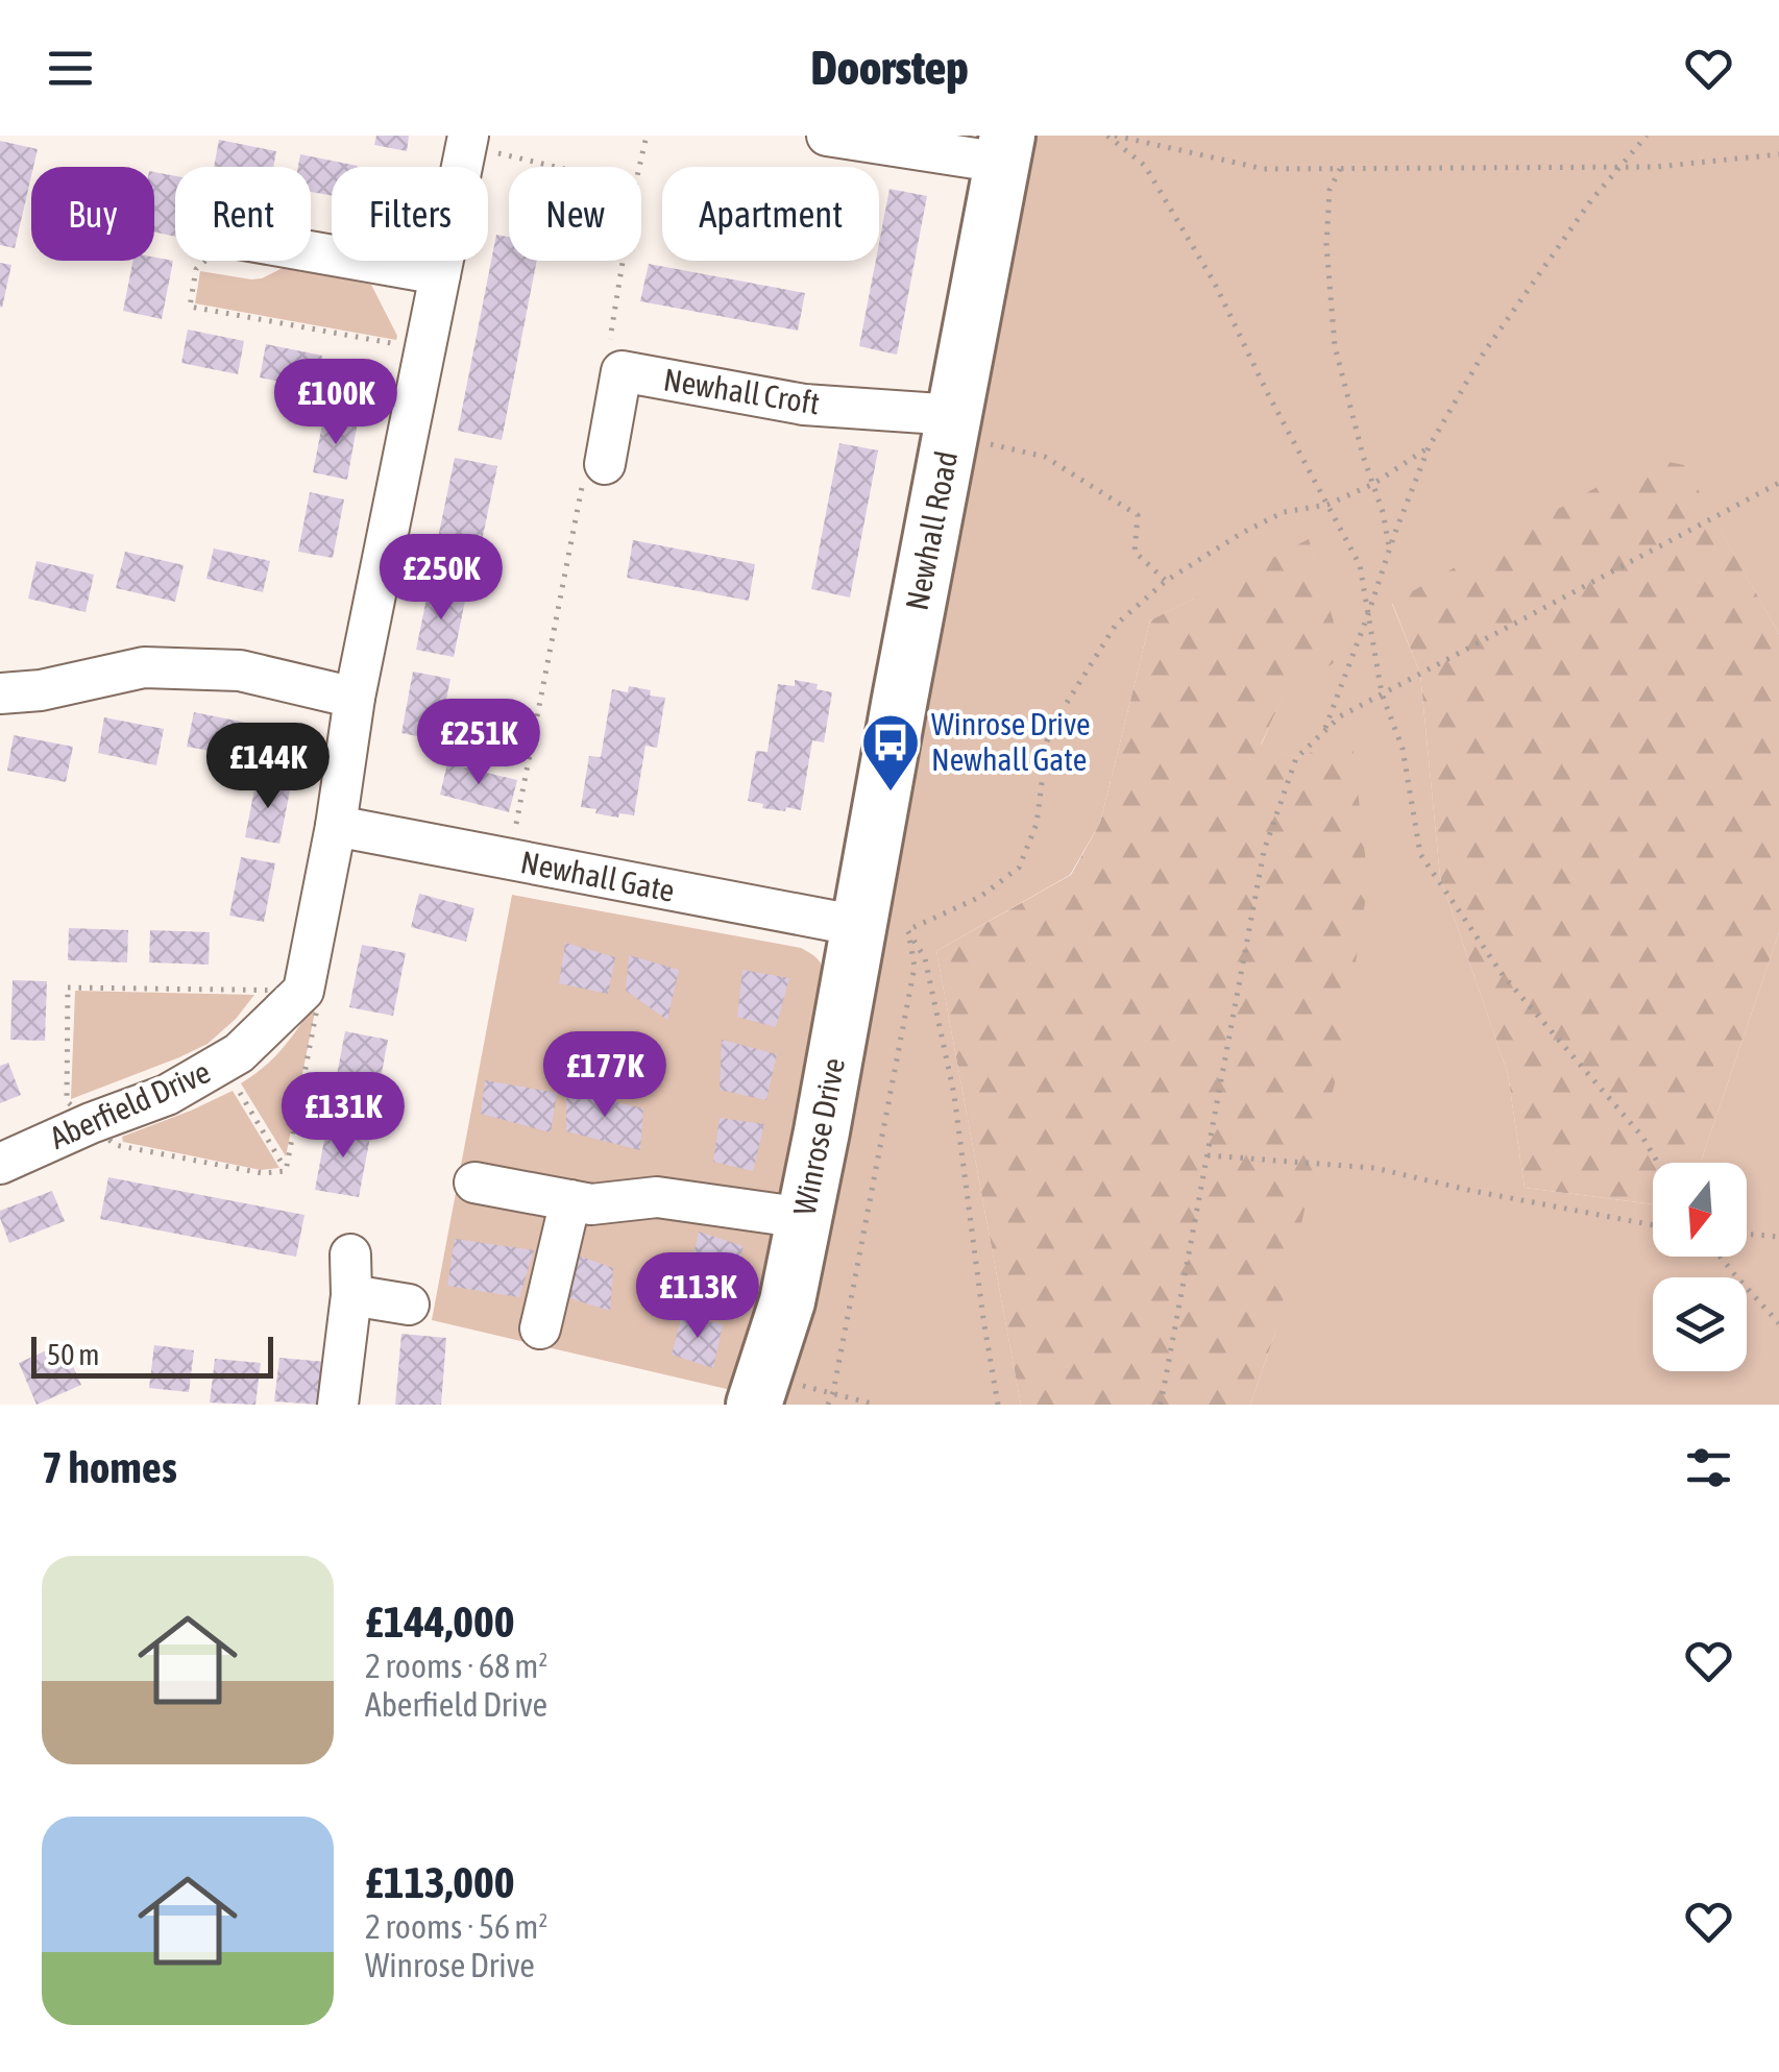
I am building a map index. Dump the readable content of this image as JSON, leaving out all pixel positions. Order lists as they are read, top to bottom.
{
  "streets": {
    "street": [
      "Newhall Croft",
      "Newhall Road",
      "Newhall Gate",
      "Aberfield Drive",
      "Winrose Drive"
    ]
  },
  "crossings": [
    ["Newhall Croft", "Newhall Road"],
    ["Newhall Road", "Newhall Gate"],
    ["Newhall Road", "Winrose Drive"],
    ["Newhall Gate", "Winrose Drive"]
  ],
  "places": {
    "bus stop": ["Winrose Drive Newhall Gate"]
  },
  "scale_bar": "50 m",
  "north": "bottom",
  "page": {
    "header": "Doorstep",
    "chip": [
      "Buy",
      "Rent",
      "Filters",
      "New",
      "Apartment"
    ],
    "price": [
      "£100K",
      "£250K",
      "£251K",
      "£144K",
      "£177K",
      "£131K",
      "£113K"
    ],
    "scale": "50 m",
    "heading": "7 homes",
    "list": [
      {
        "name": "£144,000",
        "note": "2 rooms · 68 m² · Aberfield Drive"
      },
      {
        "name": "£113,000",
        "note": "2 rooms · 56 m² · Winrose Drive"
      }
    ]
  }
}
